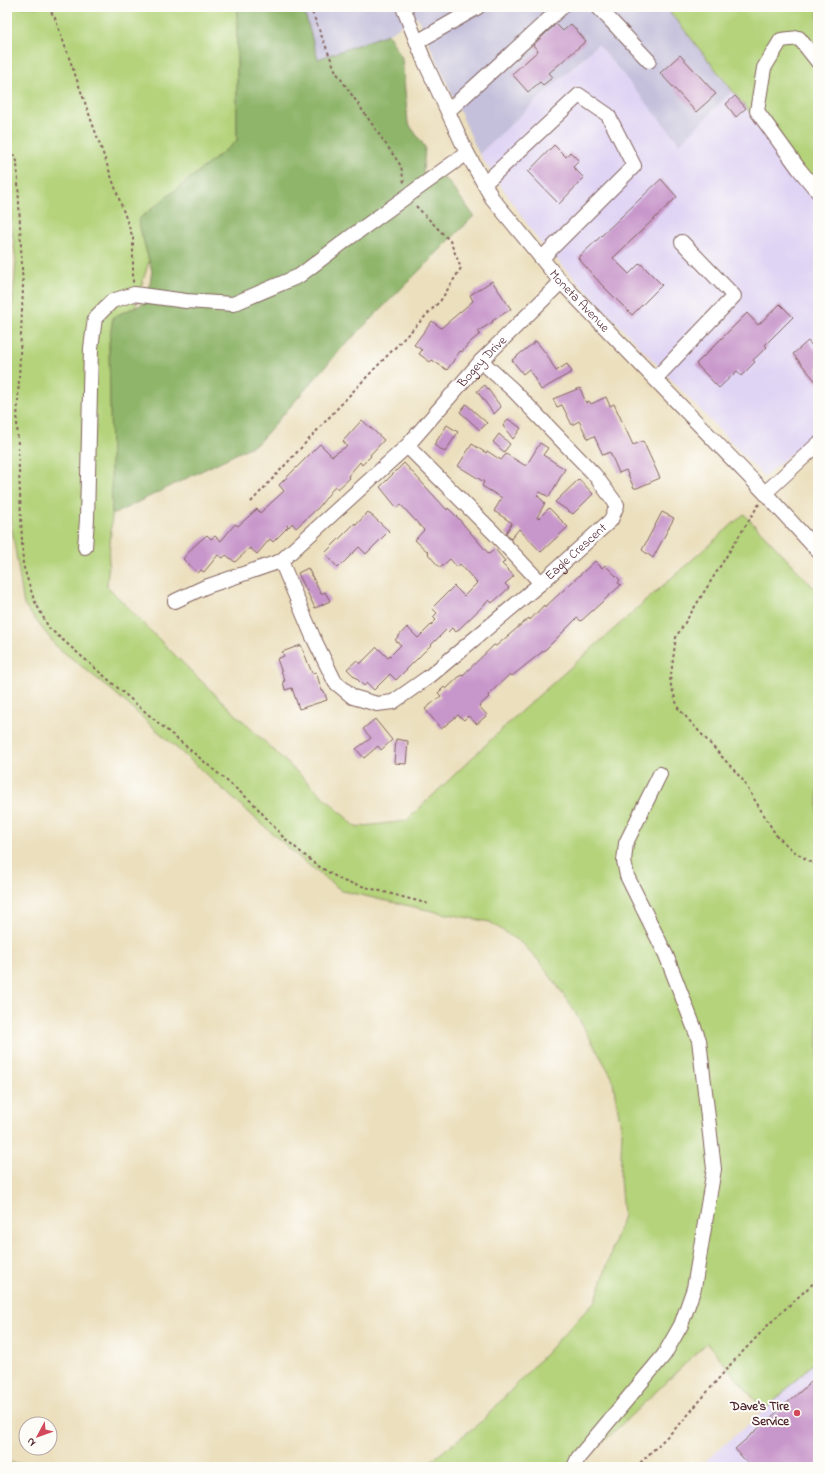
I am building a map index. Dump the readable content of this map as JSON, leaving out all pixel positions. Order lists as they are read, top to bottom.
{
  "streets": {
    "street": ["Moneta Avenue", "Bogey Drive", "Eagle Crescent"]
  },
  "crossings": [
    ["Moneta Avenue", "Bogey Drive"],
    ["Bogey Drive", "Eagle Crescent"]
  ],
  "places": ["Dave's Tire Service"],
  "north": "bottom left"
}
